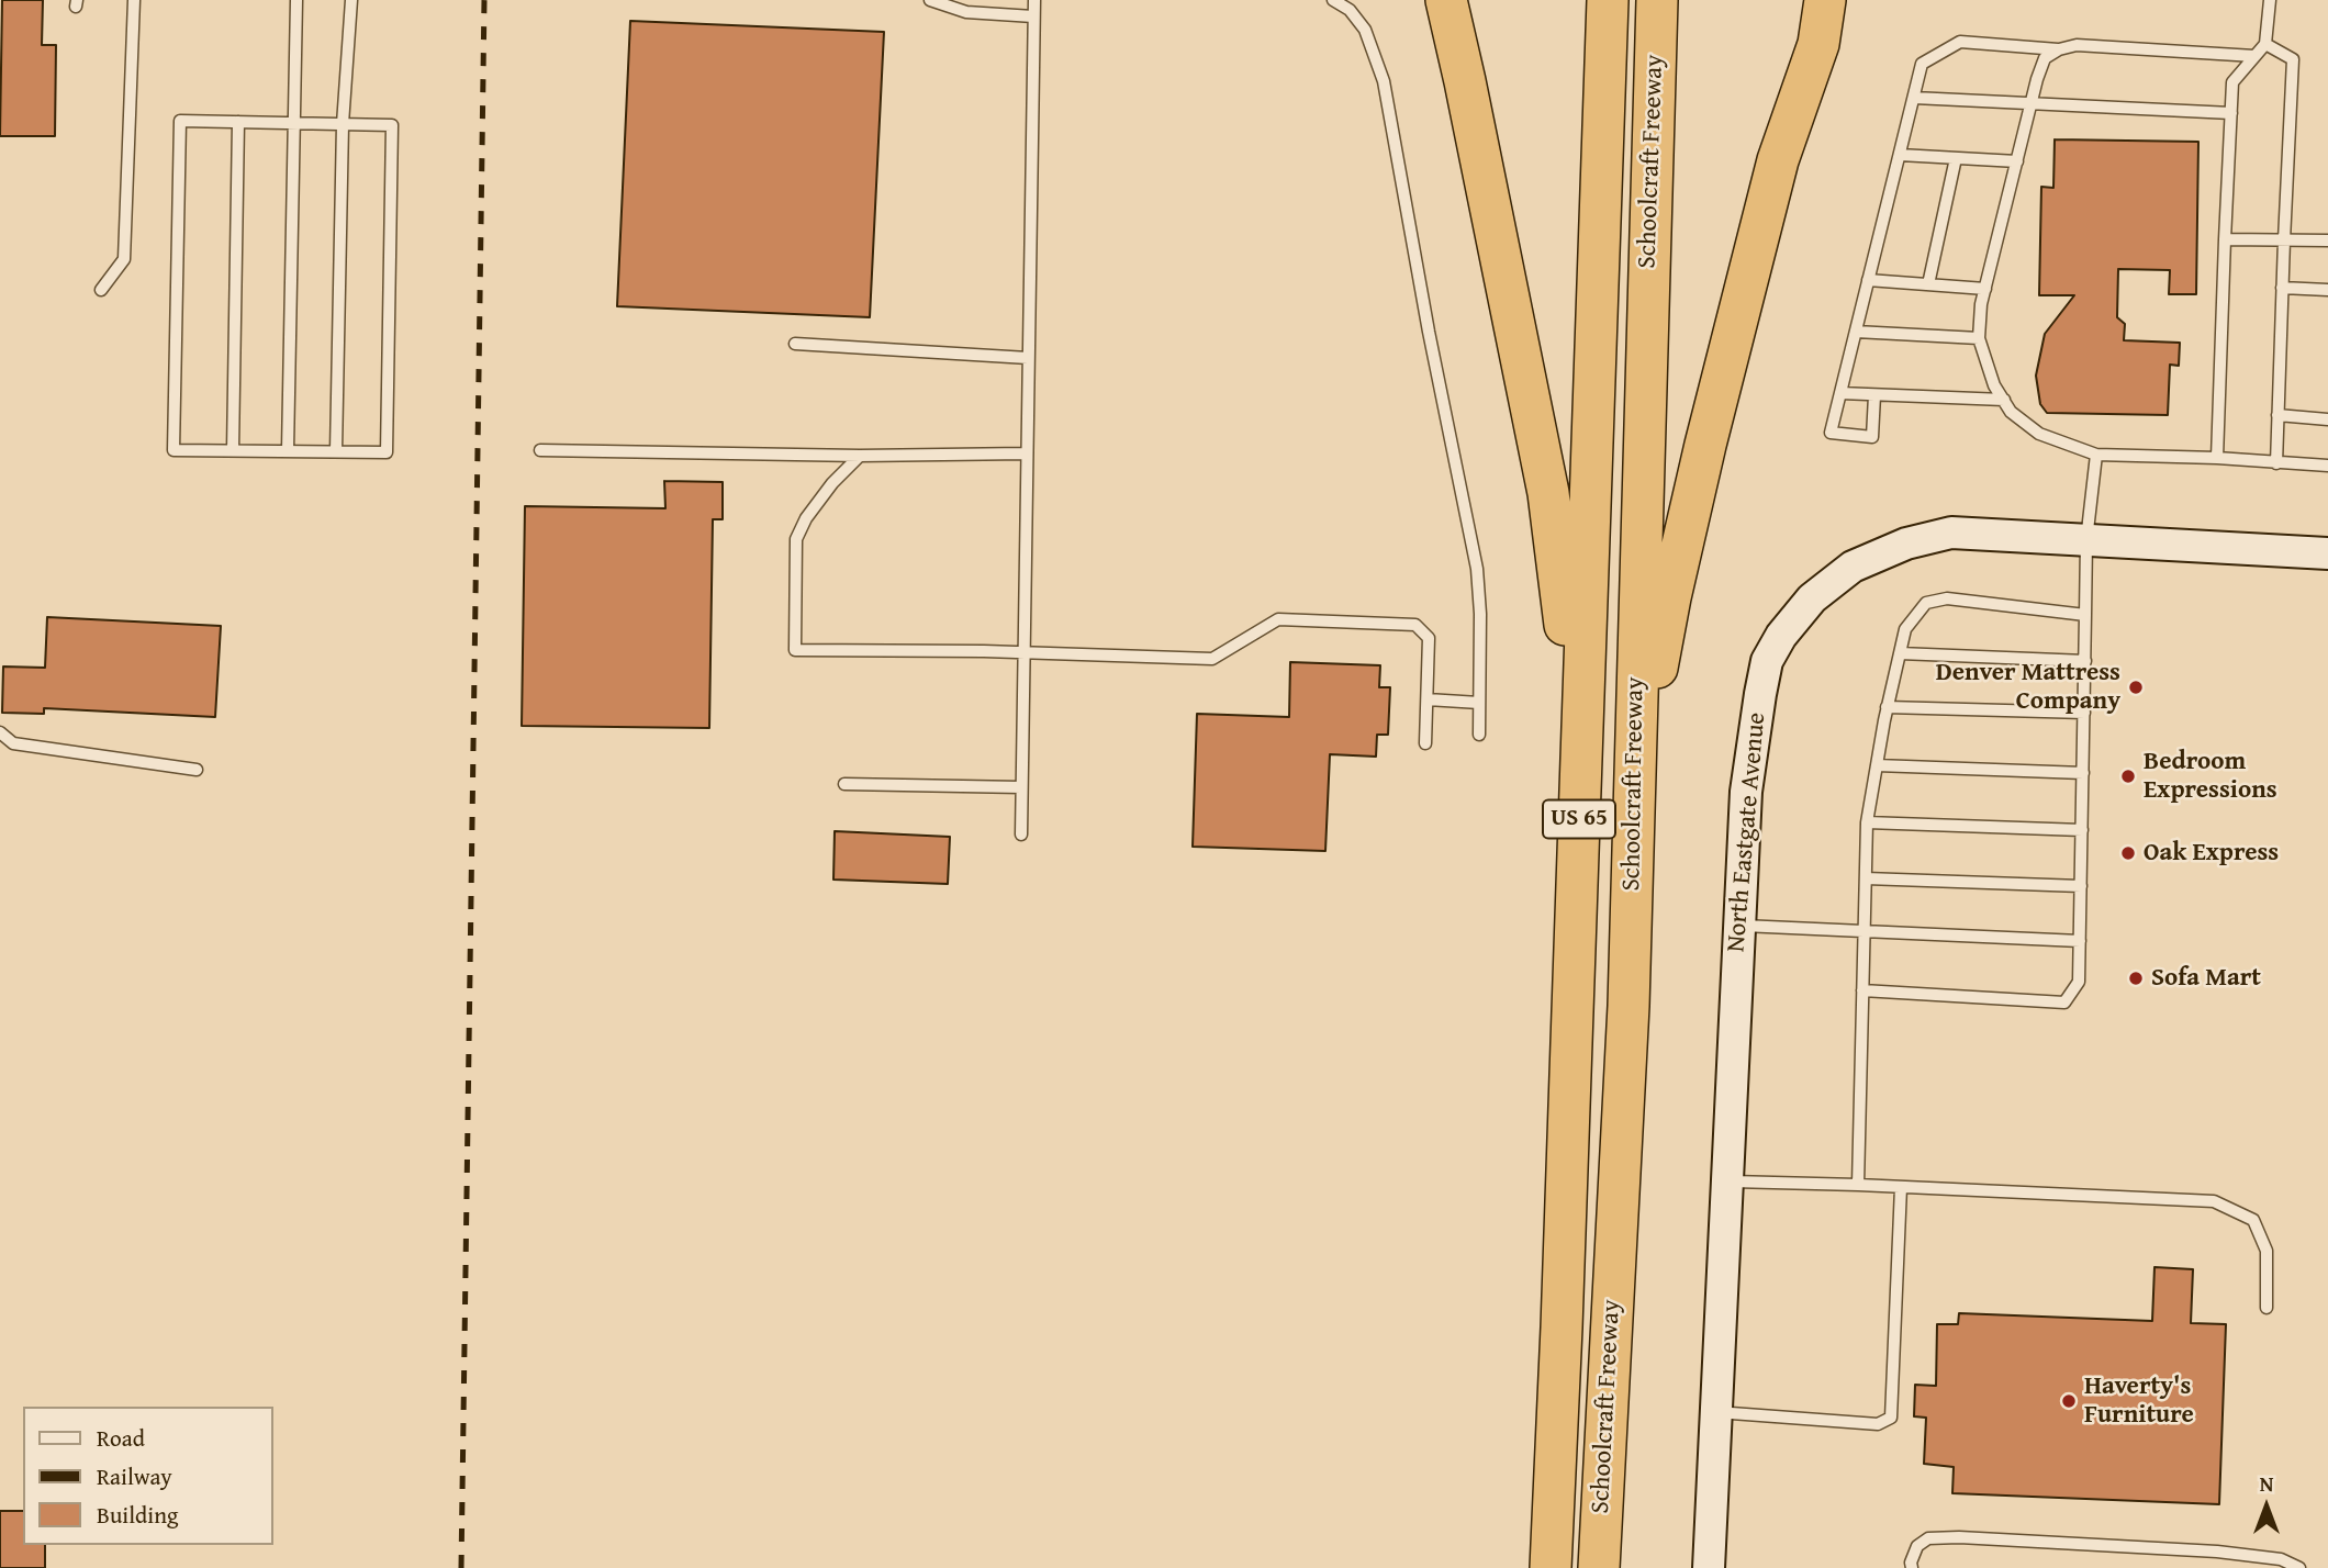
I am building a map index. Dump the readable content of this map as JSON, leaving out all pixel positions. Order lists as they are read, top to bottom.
{
  "streets": {
    "highway": ["Schoolcraft Freeway", "US 65"],
    "street": ["North Eastgate Avenue"]
  },
  "places": [
    "Denver Mattress Company",
    "Bedroom Expressions",
    "Oak Express",
    "Sofa Mart",
    "Haverty's Furniture"
  ],
  "legend": ["Road", "Railway", "Building"],
  "north": "top"
}
